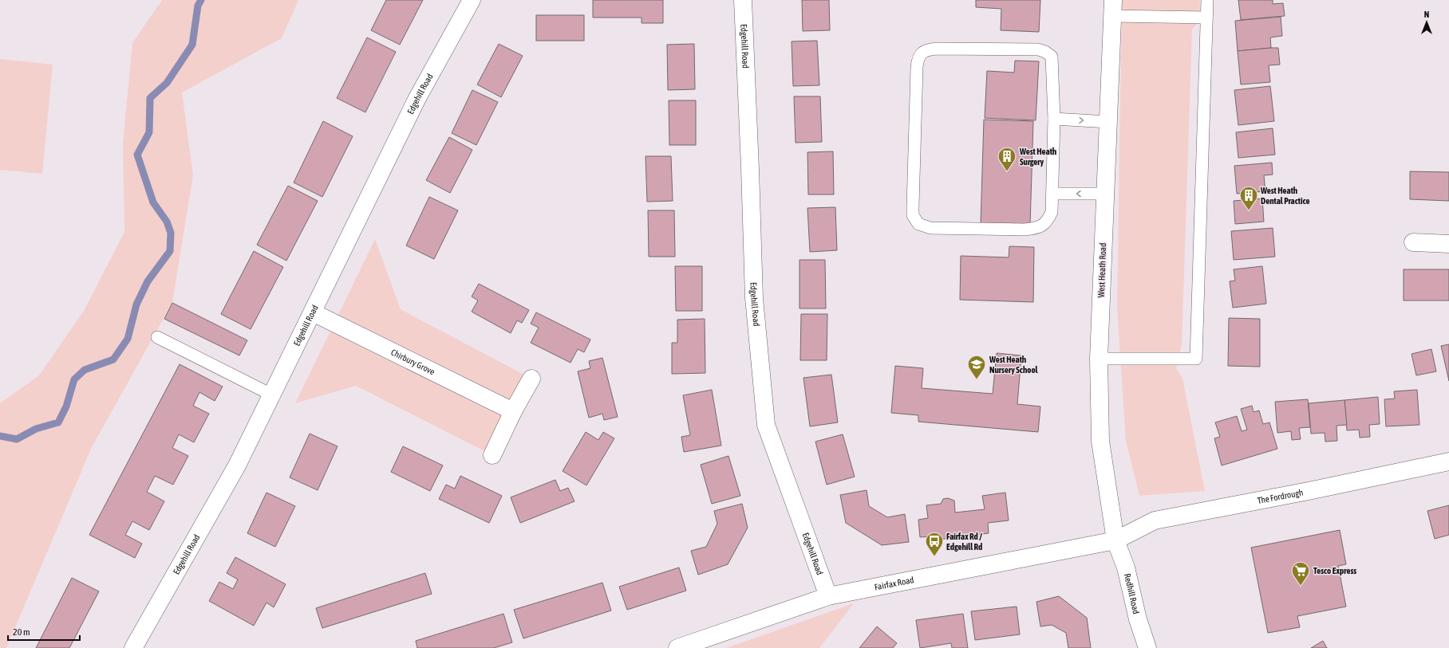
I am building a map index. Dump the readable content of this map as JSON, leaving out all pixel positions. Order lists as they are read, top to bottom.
{
  "streets": {
    "street": [
      "Edgehill Road",
      "West Heath Road",
      "Chirbury Grove",
      "The Fordrough",
      "Fairfax Road",
      "Redhill Road"
    ]
  },
  "crossings": [
    ["Edgehill Road", "Chirbury Grove"],
    ["Edgehill Road", "Fairfax Road"],
    ["West Heath Road", "The Fordrough"],
    ["West Heath Road", "Fairfax Road"],
    ["West Heath Road", "Redhill Road"],
    ["The Fordrough", "Fairfax Road"],
    ["The Fordrough", "Redhill Road"],
    ["Fairfax Road", "Redhill Road"]
  ],
  "places": {
    "building": ["West Heath Surgery", "West Heath Dental Practice"],
    "school or university": ["West Heath Nursery School"],
    "bus stop": ["Fairfax Rd / Edgehill Rd"],
    "supermarket": ["Tesco Express"]
  },
  "scale_bar": "20 m",
  "north": "top"
}
